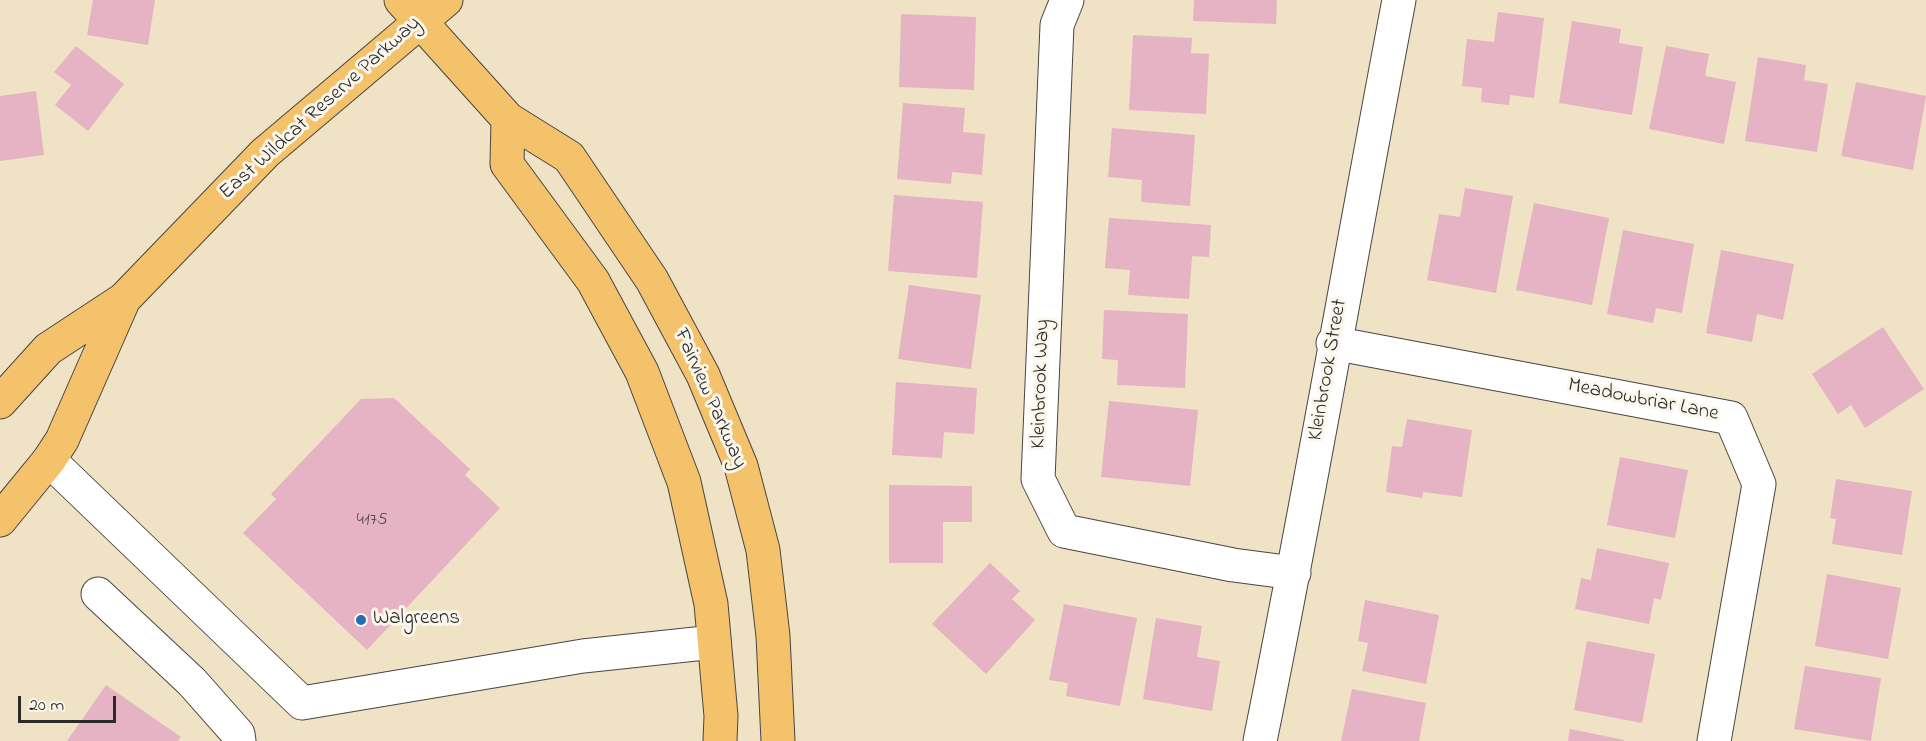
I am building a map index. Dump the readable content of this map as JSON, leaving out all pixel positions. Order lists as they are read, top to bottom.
{
  "streets": {
    "main road": ["East Wildcat Reserve Parkway", "Fairview Parkway"],
    "street": ["Kleinbrook Street", "Kleinbrook Way", "Meadowbriar Lane"]
  },
  "crossings": [
    ["East Wildcat Reserve Parkway", "Fairview Parkway"],
    ["Kleinbrook Street", "Kleinbrook Way"],
    ["Kleinbrook Street", "Meadowbriar Lane"]
  ],
  "places": ["Walgreens"],
  "house_numbers": ["4175"],
  "scale_bar": "20 m"
}
